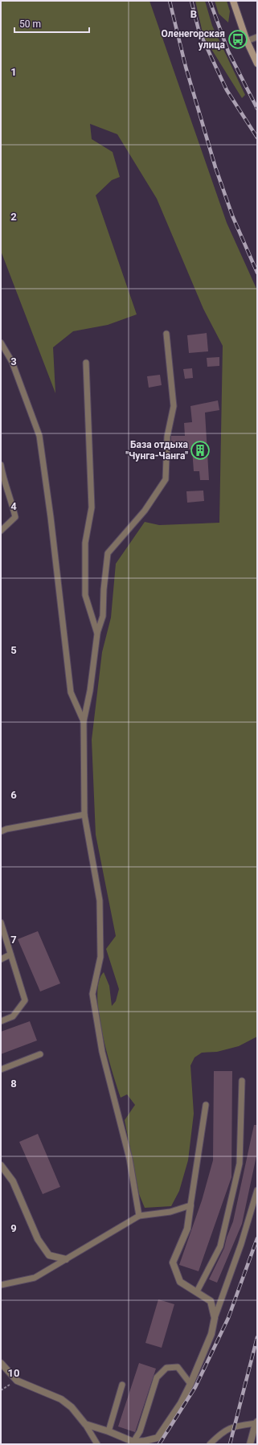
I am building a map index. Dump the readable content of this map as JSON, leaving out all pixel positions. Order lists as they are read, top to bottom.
{
  "places": {
    "bus stop": ["Оленегорская улица"],
    "building": ["База отдыха \"Чунга-Чанга\""]
  },
  "scale_bar": "50 m",
  "grid": {
    "columns": ["B"],
    "rows": [
      "1",
      "2",
      "3",
      "4",
      "5",
      "6",
      "7",
      "8",
      "9",
      "10"
    ]
  }
}
